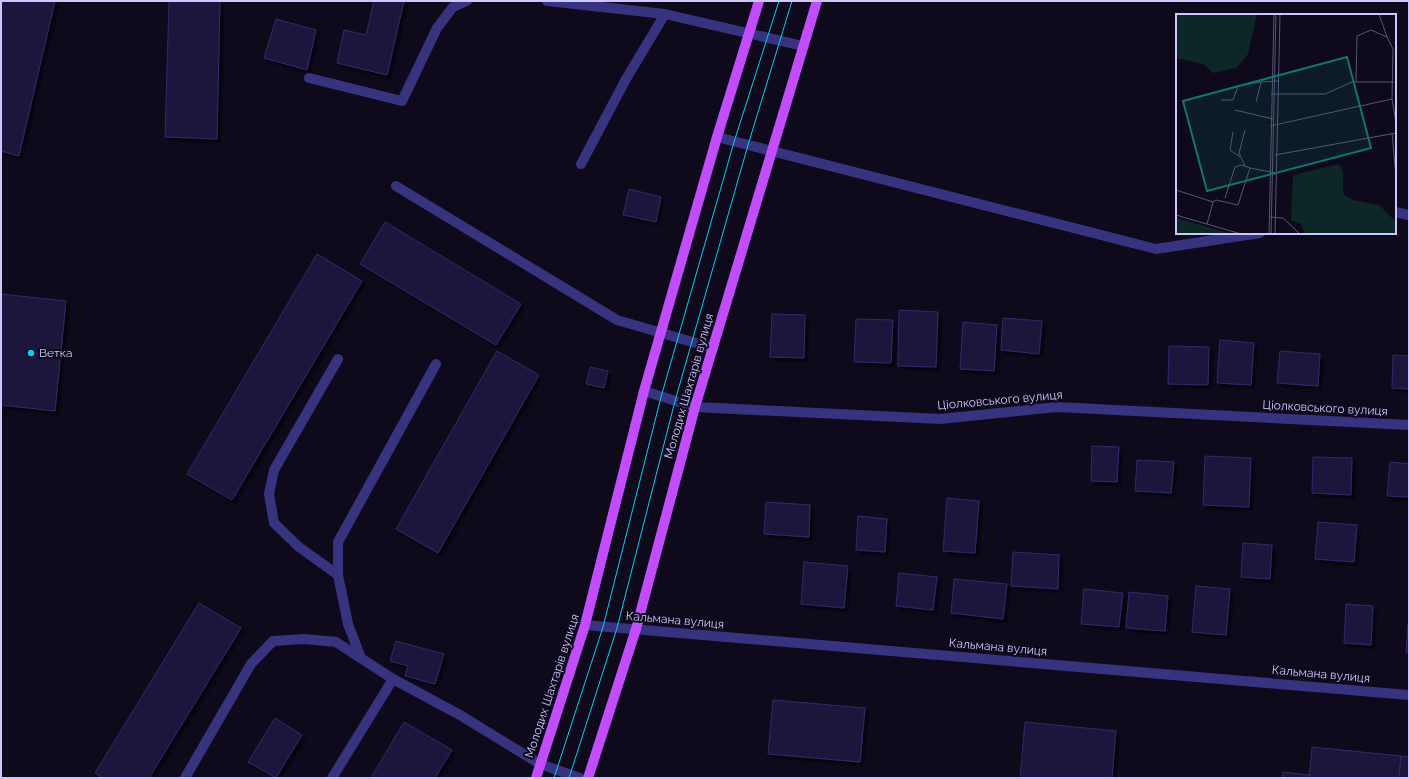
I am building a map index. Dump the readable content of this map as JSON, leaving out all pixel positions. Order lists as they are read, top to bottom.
{
  "streets": {
    "main road": ["Молодих Шахтарів вулиця"],
    "street": ["Ціолковського вулиця", "Кальмана вулиця"]
  },
  "crossings": [
    ["Молодих Шахтарів вулиця", "Ціолковського вулиця"],
    ["Молодих Шахтарів вулиця", "Кальмана вулиця"]
  ],
  "places": ["Ветка"]
}
